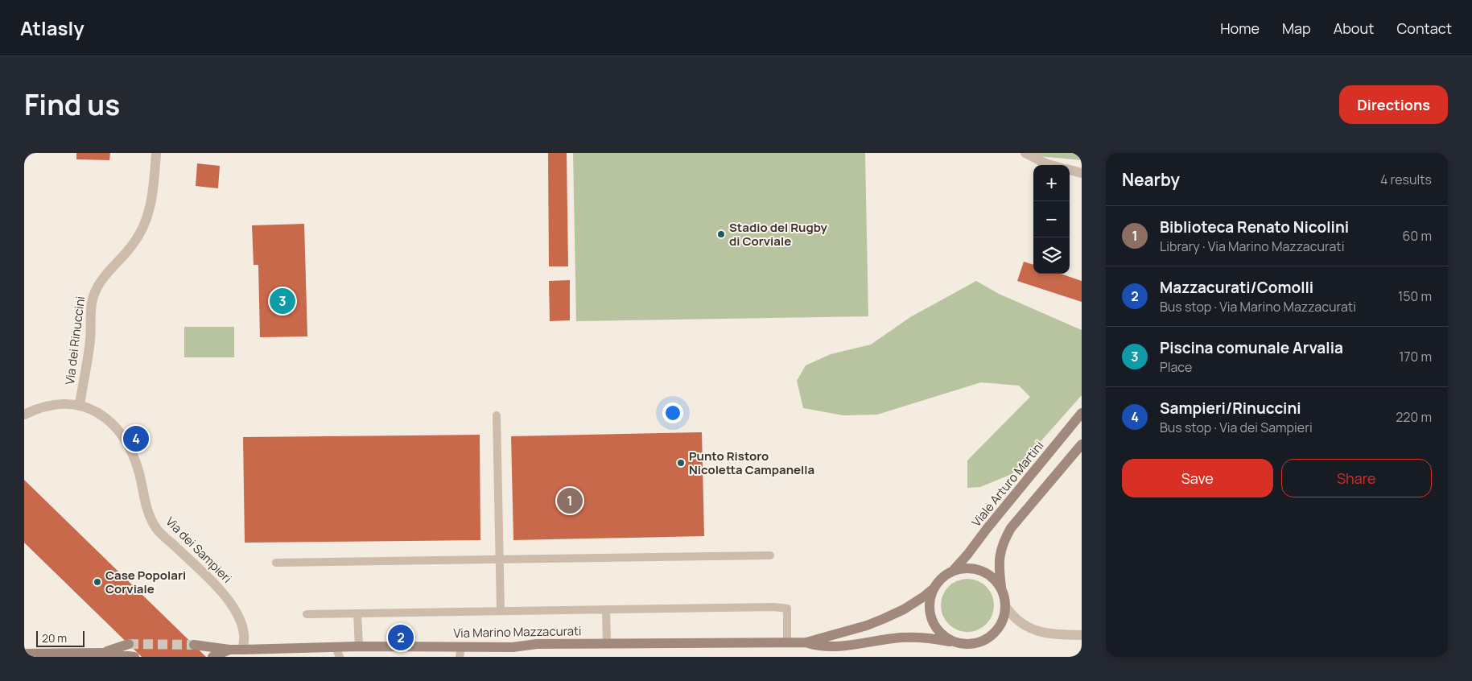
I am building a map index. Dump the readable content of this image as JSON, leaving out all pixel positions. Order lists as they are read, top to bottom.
{
  "streets": {
    "street": [
      "Via dei Rinuccini",
      "Viale Arturo Martini",
      "Via dei Sampieri",
      "Via Marino Mazzacurati"
    ]
  },
  "crossings": [
    ["Via dei Rinuccini", "Via dei Sampieri"],
    ["Viale Arturo Martini", "Via Marino Mazzacurati"],
    ["Via dei Sampieri", "Via Marino Mazzacurati"]
  ],
  "places": ["Stadio del Rugby di Corviale", "Punto Ristoro Nicoletta Campanella", "Case Popolari Corviale"],
  "scale_bar": "20 m",
  "page": {
    "header": "Atlasly",
    "nav": [
      "Home",
      "Map",
      "About",
      "Contact"
    ],
    "title": "Find us",
    "buttons": [
      "Directions",
      ["Save", "Share"]
    ],
    "heading": ["Nearby", "4 results"],
    "map_buttons": ["+", "−"],
    "list": [
      {
        "mark": "1",
        "name": "Biblioteca Renato Nicolini",
        "note": "Library · Via Marino Mazzacurati",
        "value": "60 m"
      },
      {
        "mark": "2",
        "name": "Mazzacurati/Comolli",
        "note": "Bus stop · Via Marino Mazzacurati",
        "value": "150 m"
      },
      {
        "mark": "3",
        "name": "Piscina comunale Arvalia",
        "note": "Place",
        "value": "170 m"
      },
      {
        "mark": "4",
        "name": "Sampieri/Rinuccini",
        "note": "Bus stop · Via dei Sampieri",
        "value": "220 m"
      }
    ],
    "pins": [
      "3",
      "4",
      "1",
      "2"
    ],
    "scale": "20 m"
  }
}
